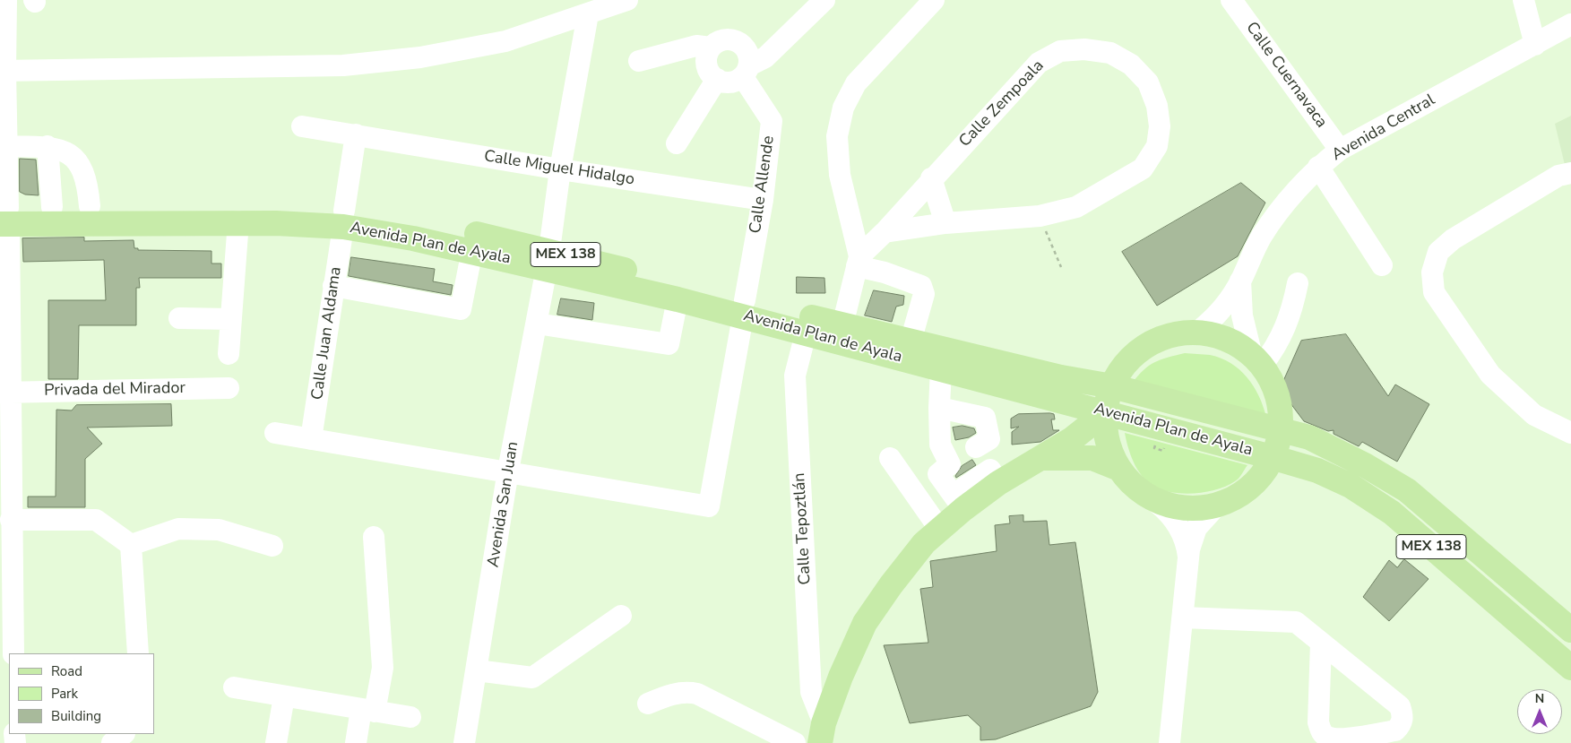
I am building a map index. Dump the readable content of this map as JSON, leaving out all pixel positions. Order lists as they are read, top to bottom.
{
  "streets": {
    "main road": ["Avenida Plan de Ayala", "MEX 138"],
    "street": [
      "Calle Cuernavaca",
      "Calle Zempoala",
      "Avenida Central",
      "Calle Miguel Hidalgo",
      "Calle Allende",
      "Calle Juan Aldama",
      "Privada del Mirador",
      "Avenida San Juan",
      "Calle Tepoztlán"
    ]
  },
  "crossings": [
    ["Calle Cuernavaca", "Avenida Central"],
    ["Calle Miguel Hidalgo", "Calle Allende"],
    ["Calle Miguel Hidalgo", "Calle Juan Aldama"],
    ["Calle Miguel Hidalgo", "Avenida San Juan"],
    ["Calle Allende", "Avenida Plan de Ayala"],
    ["Calle Allende", "Avenida San Juan"],
    ["Avenida Plan de Ayala", "Calle Juan Aldama"],
    ["Avenida Plan de Ayala", "Avenida San Juan"],
    ["Avenida Plan de Ayala", "Calle Tepoztlán"]
  ],
  "legend": ["Road", "Park", "Building"],
  "north": "top"
}
